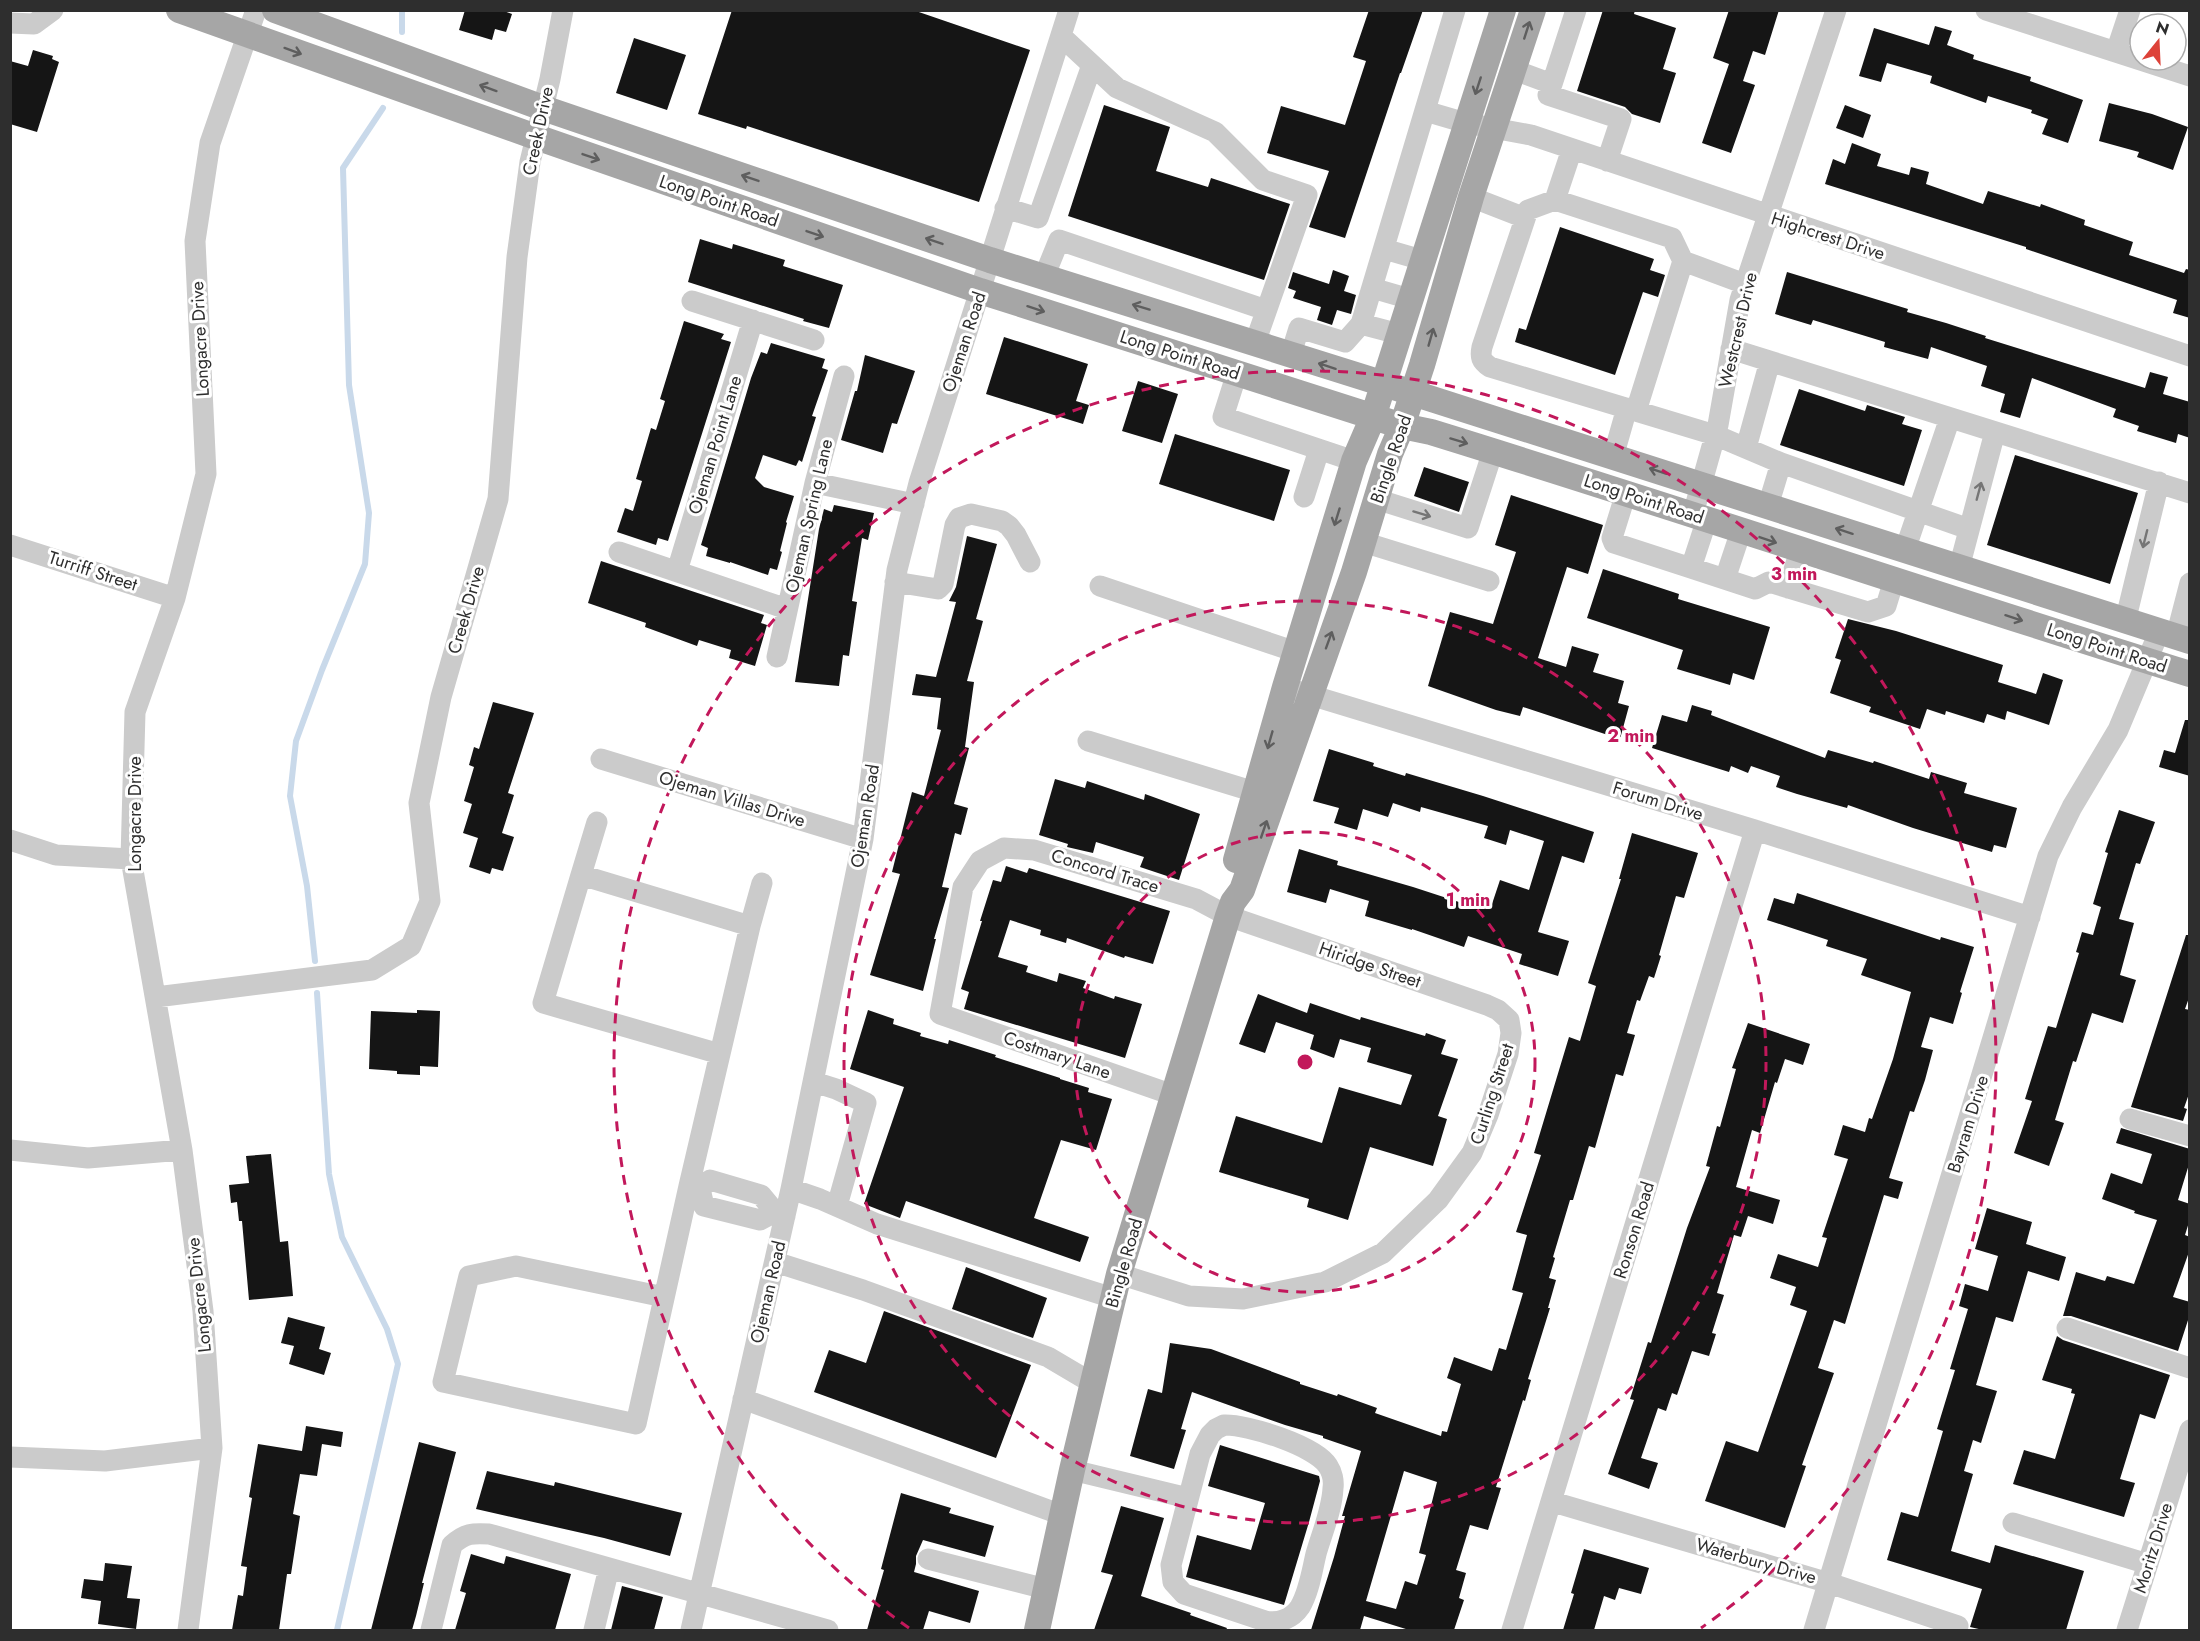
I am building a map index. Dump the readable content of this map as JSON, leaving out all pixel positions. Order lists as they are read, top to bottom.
{
  "streets": {
    "main road": ["Long Point Road", "Bingle Road"],
    "street": [
      "Creek Drive",
      "Highcrest Drive",
      "Westcrest Drive",
      "Longacre Drive",
      "Ojeman Road",
      "Ojeman Point Lane",
      "Ojeman Spring Lane",
      "Turriff Street",
      "Ojeman Villas Drive",
      "Forum Drive",
      "Concord Trace",
      "Hiridge Street",
      "Costmary Lane",
      "Curling Street",
      "Bayram Drive",
      "Ronson Road",
      "Moritz Drive",
      "Waterbury Drive"
    ]
  },
  "crossings": [
    ["Creek Drive", "Long Point Road"],
    ["Creek Drive", "Longacre Drive"],
    ["Long Point Road", "Westcrest Drive"],
    ["Long Point Road", "Longacre Drive"],
    ["Long Point Road", "Ojeman Road"],
    ["Long Point Road", "Bingle Road"],
    ["Long Point Road", "Bayram Drive"],
    ["Highcrest Drive", "Westcrest Drive"],
    ["Highcrest Drive", "Bingle Road"],
    ["Longacre Drive", "Turriff Street"],
    ["Ojeman Road", "Ojeman Villas Drive"],
    ["Ojeman Road", "Curling Street"],
    ["Bingle Road", "Forum Drive"],
    ["Bingle Road", "Concord Trace"],
    ["Bingle Road", "Hiridge Street"],
    ["Bingle Road", "Costmary Lane"],
    ["Bingle Road", "Curling Street"],
    ["Forum Drive", "Bayram Drive"],
    ["Forum Drive", "Ronson Road"],
    ["Concord Trace", "Hiridge Street"],
    ["Concord Trace", "Costmary Lane"],
    ["Hiridge Street", "Curling Street"],
    ["Bayram Drive", "Waterbury Drive"],
    ["Ronson Road", "Waterbury Drive"]
  ],
  "north": "top",
  "rings": ["3 min", "2 min", "1 min"]
}
